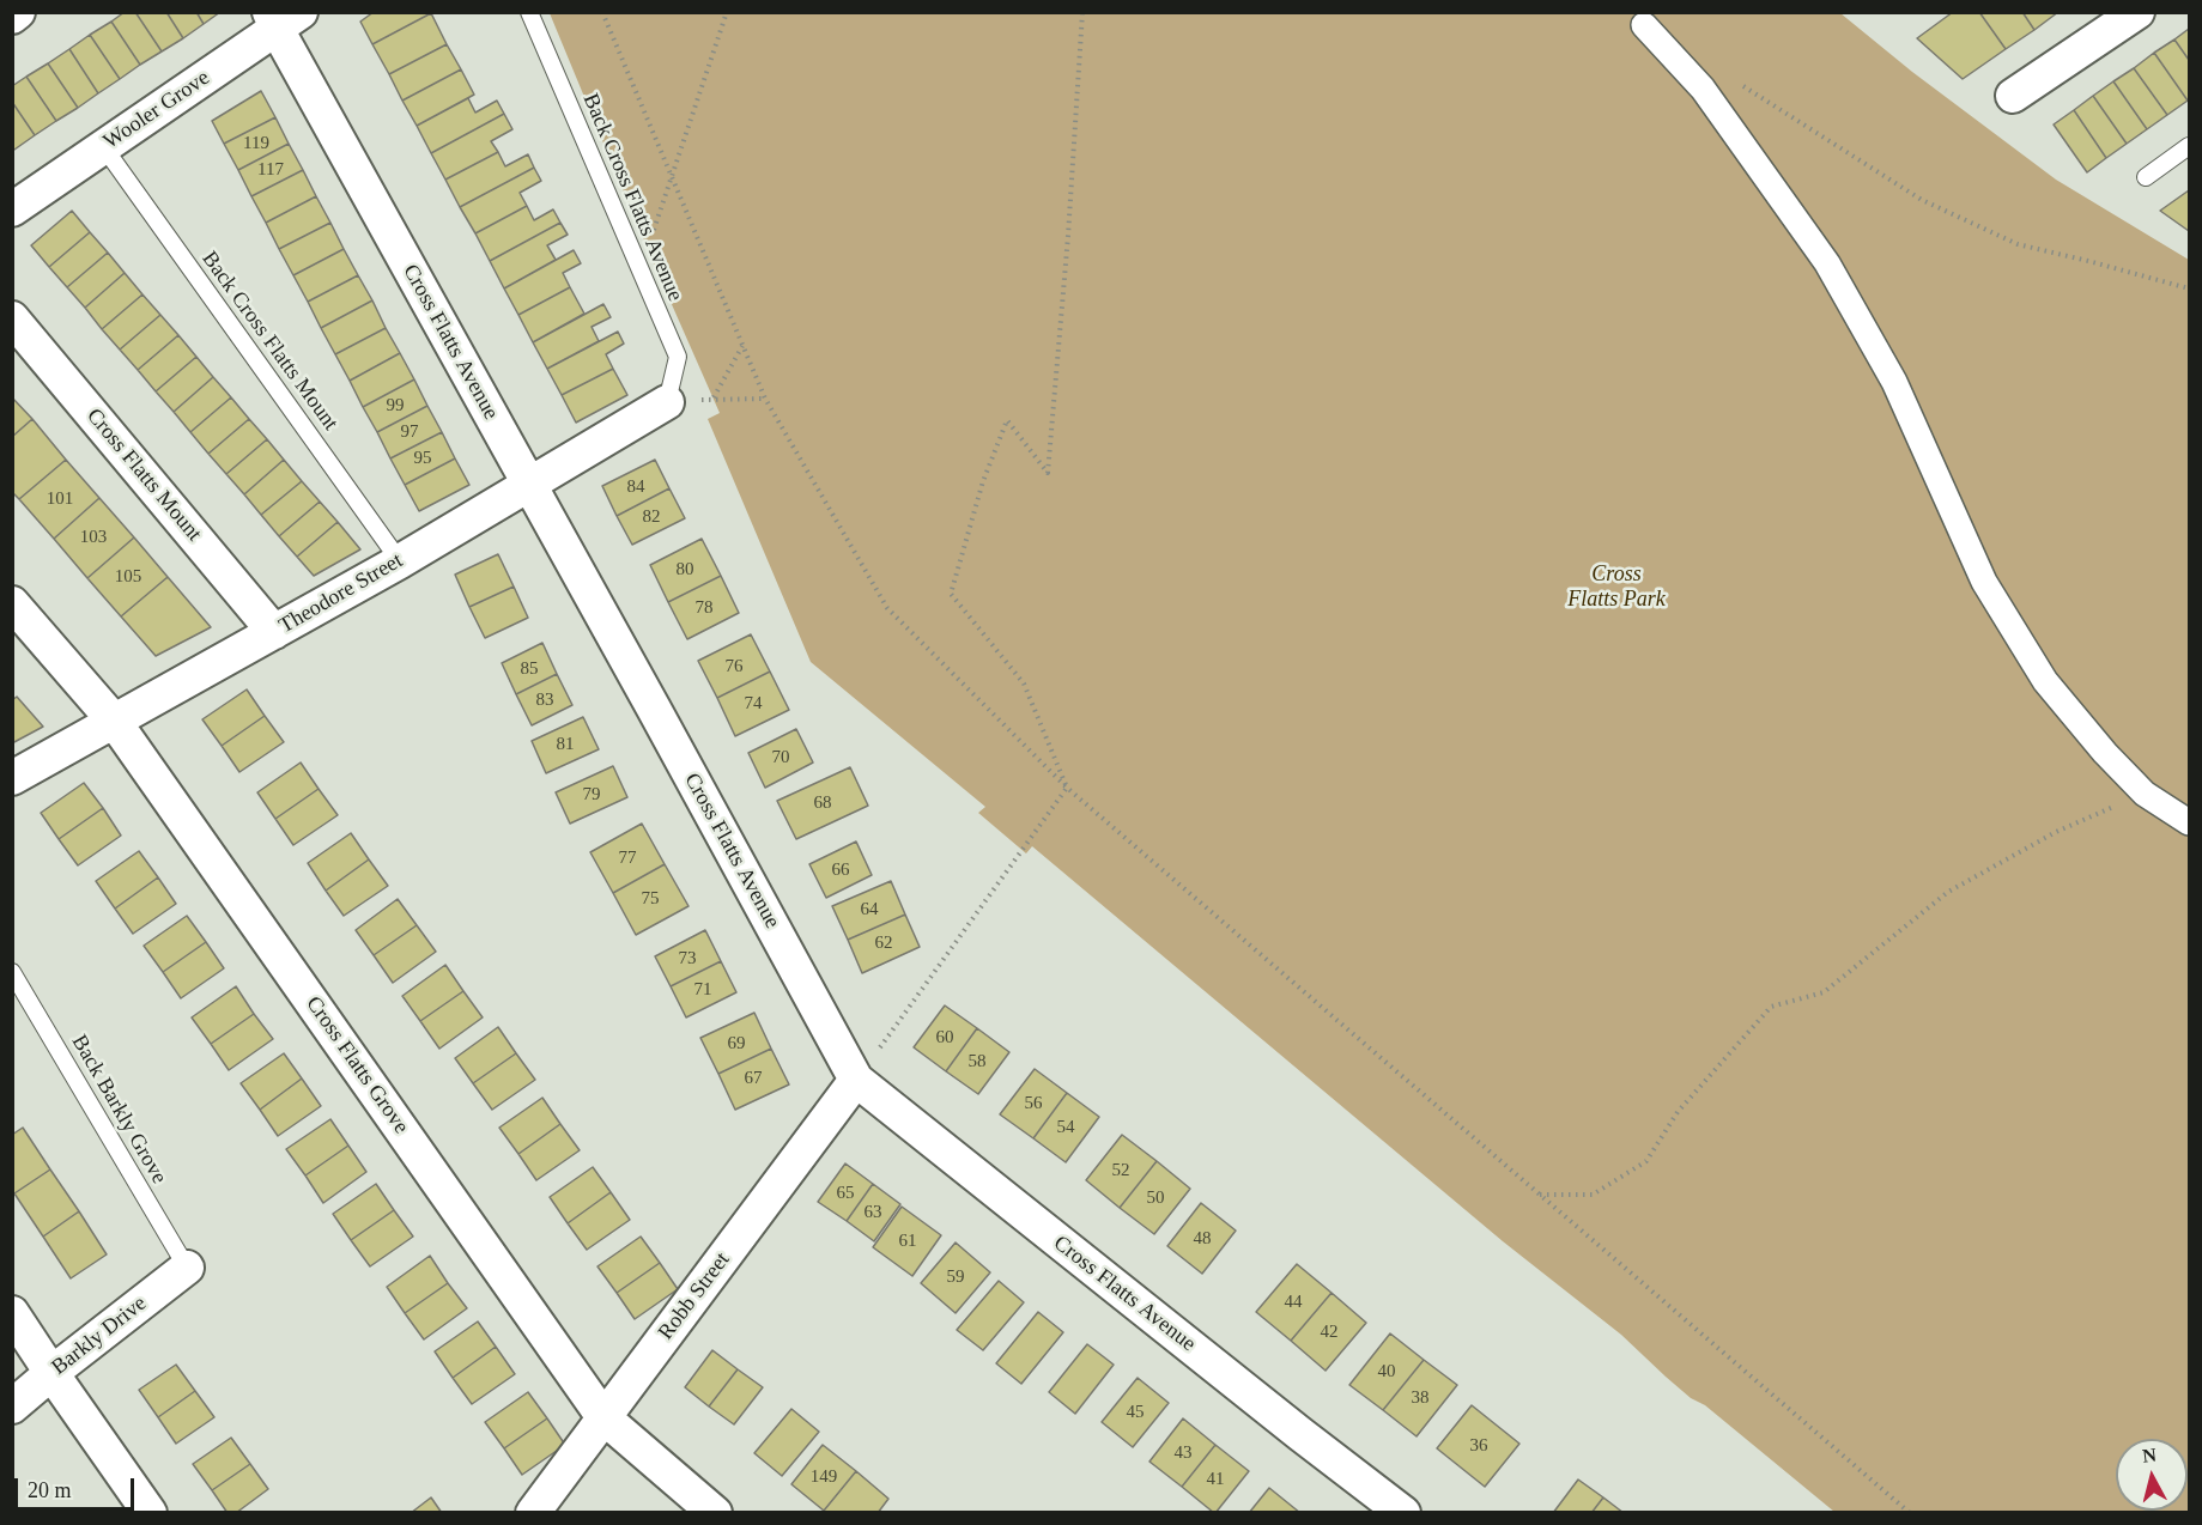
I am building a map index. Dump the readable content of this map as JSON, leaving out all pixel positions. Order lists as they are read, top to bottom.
{
  "streets": {
    "street": [
      "Wooler Grove",
      "Cross Flatts Avenue",
      "Cross Flatts Mount",
      "Theodore Street",
      "Cross Flatts Grove",
      "Robb Street",
      "Barkly Drive"
    ],
    "lane": ["Back Cross Flatts Avenue", "Back Cross Flatts Mount", "Back Barkly Grove"]
  },
  "crossings": [
    ["Wooler Grove", "Back Cross Flatts Mount"],
    ["Wooler Grove", "Cross Flatts Avenue"],
    ["Back Cross Flatts Avenue", "Theodore Street"],
    ["Back Cross Flatts Mount", "Theodore Street"],
    ["Cross Flatts Avenue", "Theodore Street"],
    ["Cross Flatts Avenue", "Robb Street"],
    ["Cross Flatts Mount", "Theodore Street"],
    ["Theodore Street", "Cross Flatts Grove"],
    ["Cross Flatts Grove", "Robb Street"],
    ["Back Barkly Grove", "Barkly Drive"]
  ],
  "parks": ["Cross Flatts Park"],
  "house_numbers": [
    "119",
    "117",
    "99",
    "97",
    "95",
    "84",
    "101",
    "82",
    "103",
    "80",
    "105",
    "78",
    "76",
    "85",
    "83",
    "74",
    "81",
    "70",
    "79",
    "68",
    "77",
    "66",
    "75",
    "64",
    "62",
    "73",
    "71",
    "60",
    "69",
    "58",
    "67",
    "56",
    "54",
    "52",
    "65",
    "50",
    "63",
    "48",
    "61",
    "59",
    "44",
    "42",
    "40",
    "38",
    "45",
    "36",
    "43",
    "149",
    "41"
  ],
  "scale_bar": "20 m",
  "north": "top"
}
